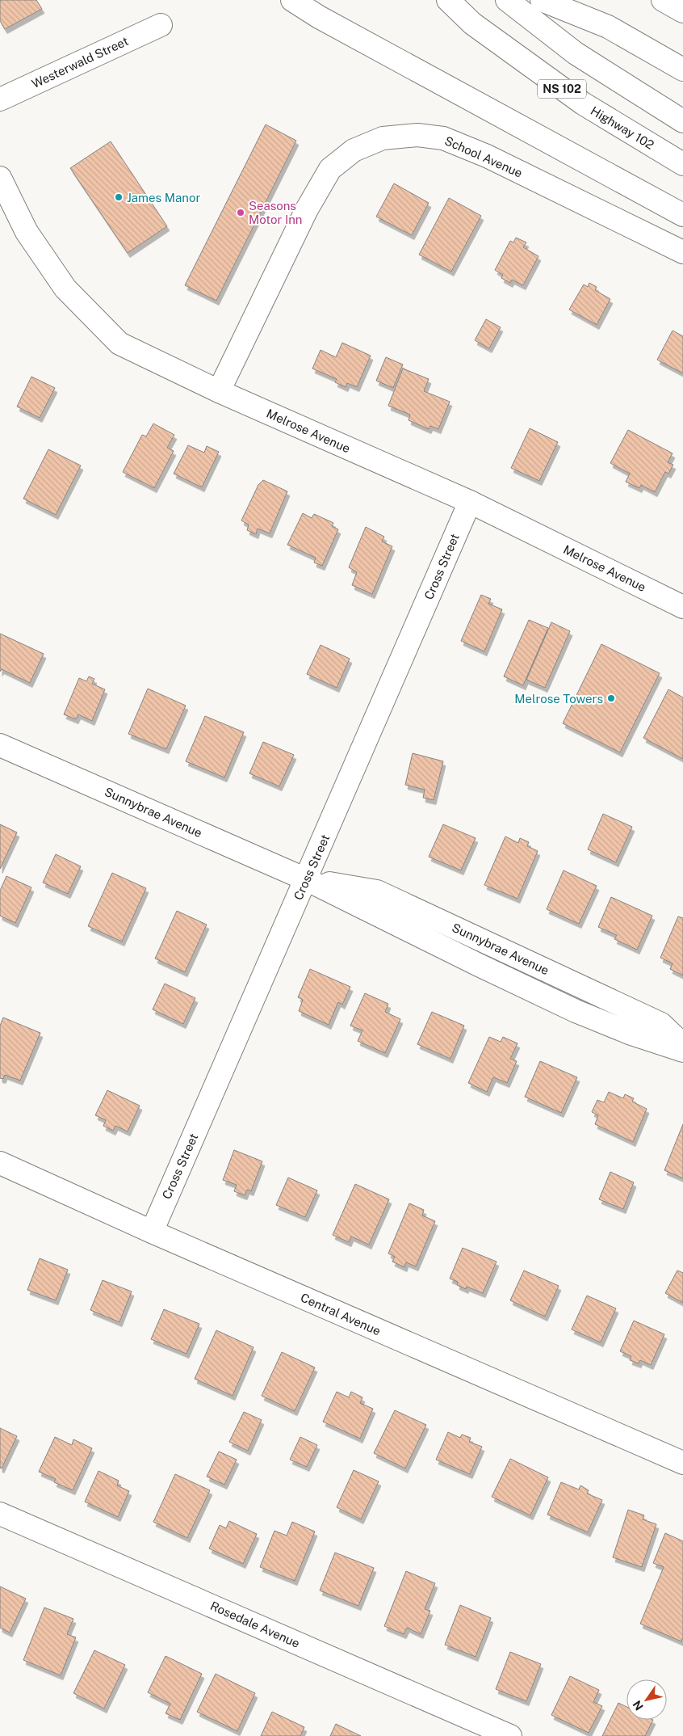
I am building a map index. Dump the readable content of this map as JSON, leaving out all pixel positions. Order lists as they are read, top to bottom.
{
  "streets": {
    "main road": [
      "Westerwald Street",
      "NS 102",
      "Highway 102",
      "School Avenue",
      "Melrose Avenue",
      "Cross Street",
      "Sunnybrae Avenue",
      "Central Avenue",
      "Rosedale Avenue"
    ]
  },
  "crossings": [
    ["School Avenue", "Melrose Avenue"],
    ["Melrose Avenue", "Cross Street"],
    ["Cross Street", "Sunnybrae Avenue"],
    ["Cross Street", "Central Avenue"]
  ],
  "places": ["James Manor", "Seasons Motor Inn", "Melrose Towers"],
  "north": "bottom left"
}
